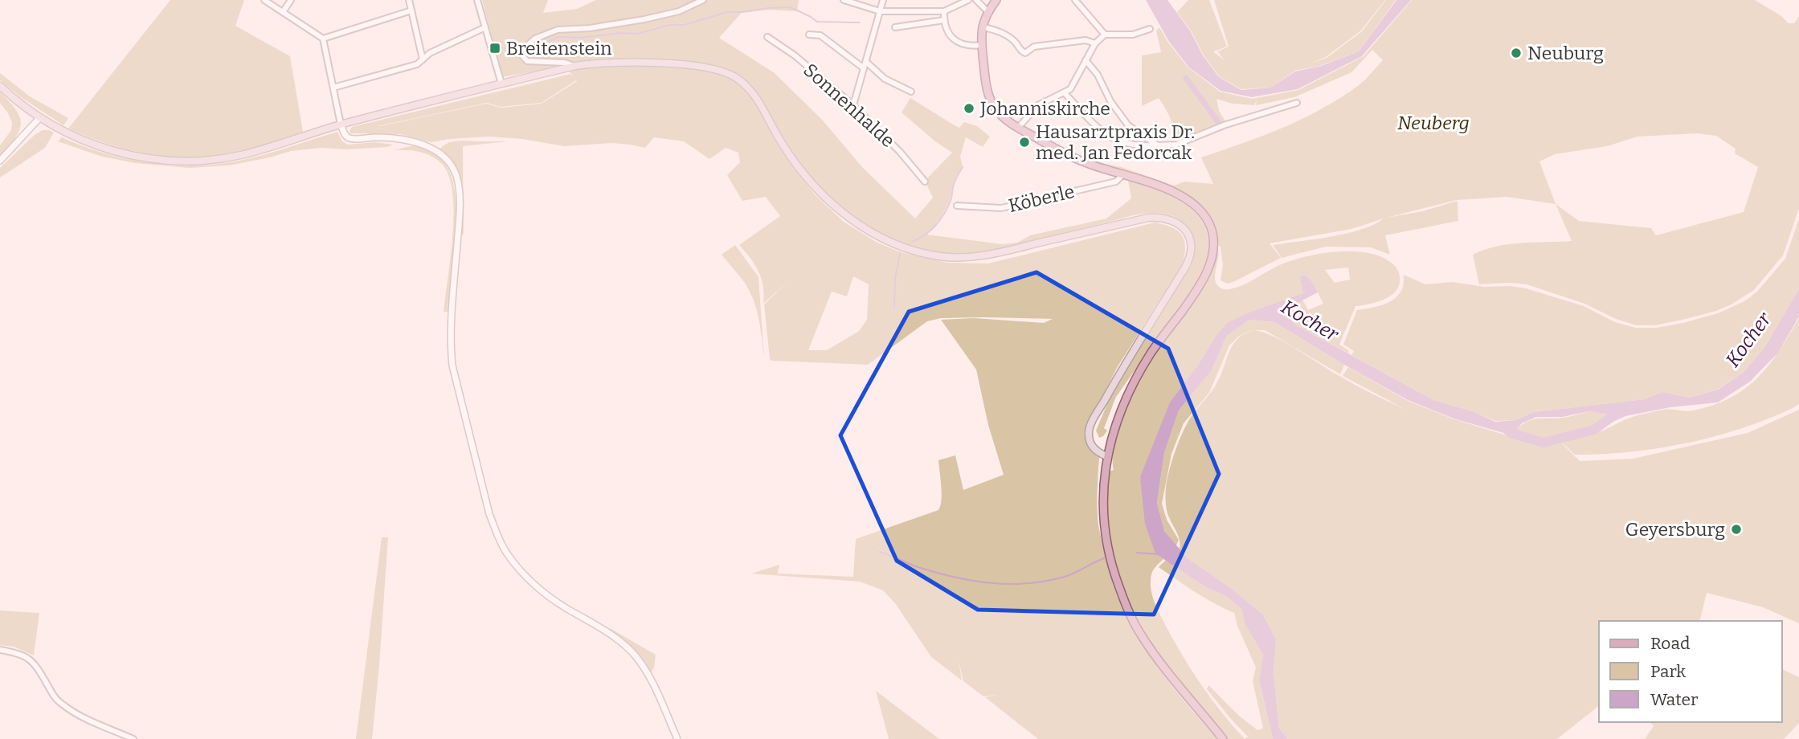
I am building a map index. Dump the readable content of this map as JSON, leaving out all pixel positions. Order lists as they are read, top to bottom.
{
  "streets": {
    "street": ["Sonnenhalde", "Köberle"]
  },
  "water": ["Kocher"],
  "parks": ["Neuberg"],
  "places": {
    "transit": ["Breitenstein"],
    "other": [
      "Neuburg",
      "Johanniskirche",
      "Hausarztpraxis Dr. med. Jan Fedorcak",
      "Geyersburg"
    ]
  },
  "legend": ["Road", "Park", "Water"]
}
